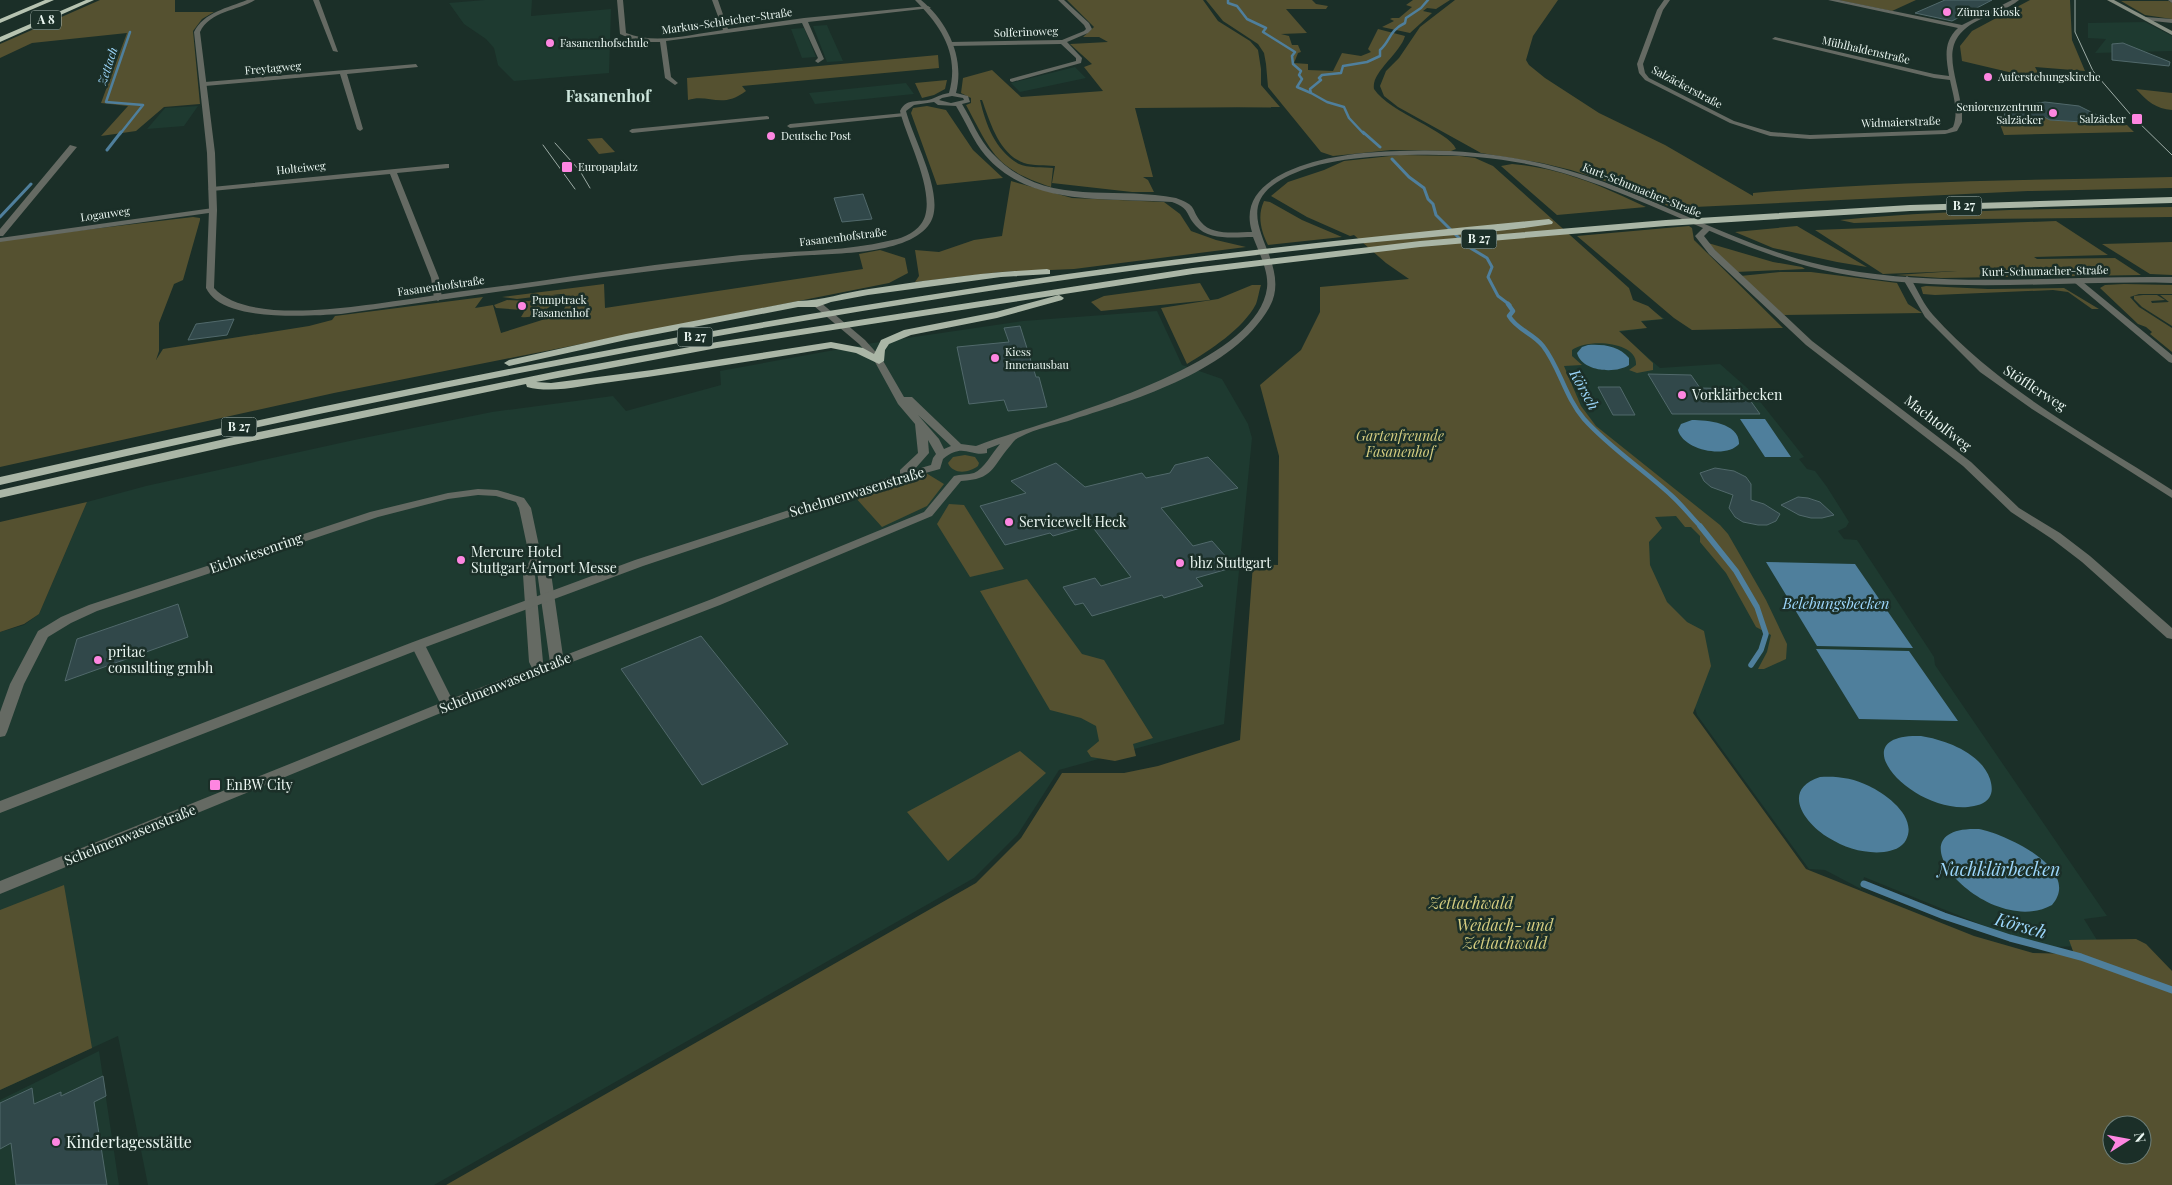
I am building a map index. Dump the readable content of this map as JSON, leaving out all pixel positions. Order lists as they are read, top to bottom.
{
  "streets": {
    "highway": ["A 8", "B 27"],
    "street": [
      "Markus-Schleicher-Straße",
      "Solferinoweg",
      "Mühlhaldenstraße",
      "Freytagweg",
      "Salzäckerstraße",
      "Widmaierstraße",
      "Holteiweg",
      "Kurt-Schumacher-Straße",
      "Logauweg",
      "Fasanenhofstraße",
      "Stöfflerweg",
      "Machtolfweg",
      "Schelmenwasenstraße",
      "Eichwiesenring"
    ]
  },
  "crossings": [
    ["Mühlhaldenstraße", "Widmaierstraße"],
    ["Freytagweg", "Fasanenhofstraße"],
    ["Salzäckerstraße", "Widmaierstraße"],
    ["Holteiweg", "Fasanenhofstraße"],
    ["Kurt-Schumacher-Straße", "Stöfflerweg"],
    ["Kurt-Schumacher-Straße", "Machtolfweg"],
    ["Kurt-Schumacher-Straße", "Schelmenwasenstraße"],
    ["Logauweg", "Fasanenhofstraße"],
    ["Schelmenwasenstraße", "Eichwiesenring"]
  ],
  "districts": ["Fasanenhof"],
  "water": [
    "Zettach",
    "Körsch",
    "Belebungsbecken",
    "Nachklärbecken"
  ],
  "parks": ["Gartenfreunde Fasanenhof", "Zettachwald", "Weidach- und Zettachwald"],
  "places": {
    "other": [
      "Zümra Kiosk",
      "Fasanenhofschule",
      "Auferstehungskirche",
      "Seniorenzentrum Salzäcker",
      "Deutsche Post",
      "Pumptrack Fasanenhof",
      "Kiess Innenausbau",
      "Vorklärbecken",
      "Servicewelt Heck",
      "Mercure Hotel Stuttgart Airport Messe",
      "bhz Stuttgart",
      "pritac consulting gmbh",
      "Kindertagesstätte"
    ],
    "transit": ["Salzäcker", "Europaplatz", "EnBW City"]
  },
  "north": "right"
}
